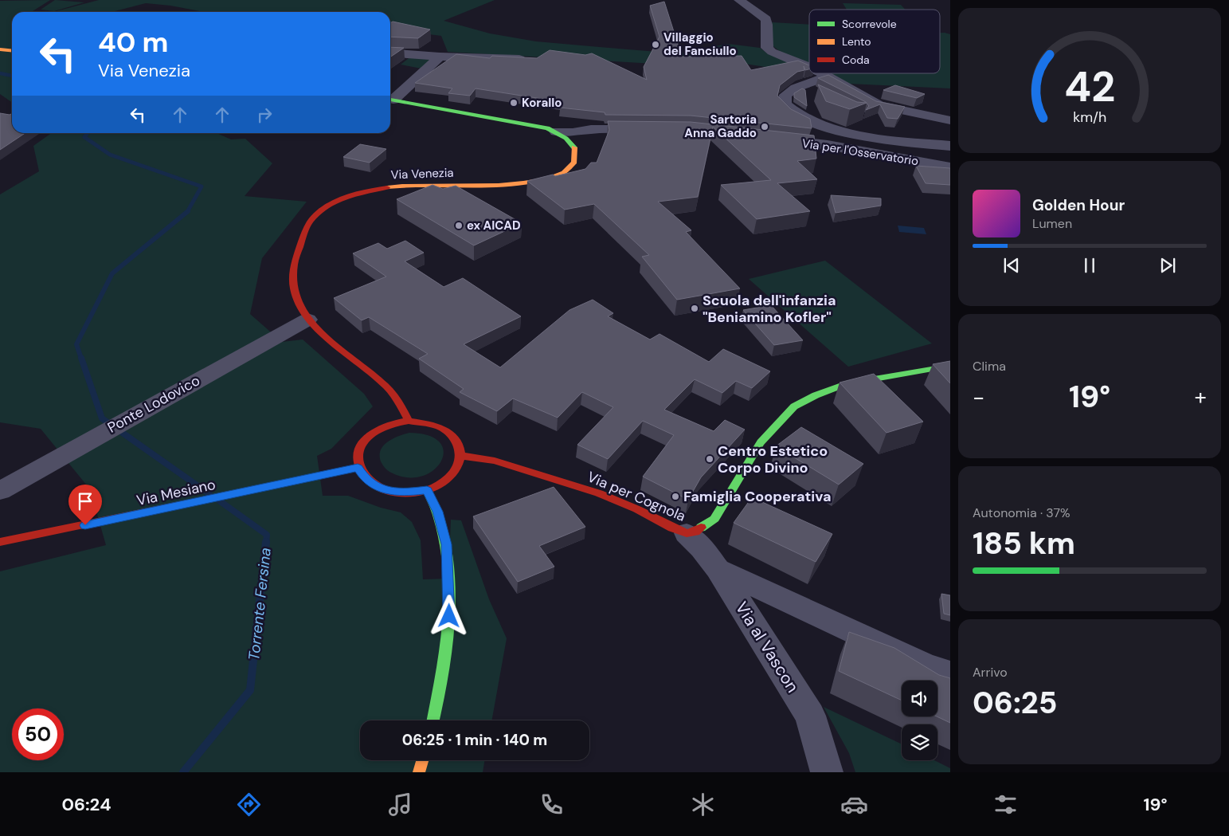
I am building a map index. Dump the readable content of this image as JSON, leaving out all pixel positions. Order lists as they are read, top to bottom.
{
  "streets": {
    "main road": ["Via Venezia", "Via Mesiano", "Via per Cognola"],
    "street": ["Via per l'Osservatorio", "Ponte Lodovico", "Via al Vascon"]
  },
  "crossings": [
    ["Via Venezia", "Ponte Lodovico"],
    ["Via Venezia", "Via Mesiano"],
    ["Via Venezia", "Via per Cognola"],
    ["Via Mesiano", "Via per Cognola"],
    ["Via per Cognola", "Via al Vascon"]
  ],
  "water": ["Torrente Fersina"],
  "places": [
    "Villaggio del Fanciullo",
    "Korallo",
    "Sartoria Anna Gaddo",
    "ex AICAD",
    "Scuola dell'infanzia \"Beniamino Kofler\"",
    "Centro Estetico Corpo Divino",
    "Famiglia Cooperativa"
  ],
  "legend": ["Scorrevole", "Lento", "Coda"],
  "page": {
    "turn": ["40 m", "Via Venezia"],
    "song": ["Golden Hour", "Lumen"],
    "tile": [
      "Clima",
      ["Autonomia · 37%", "185 km"],
      ["Arrivo", "06:25"]
    ],
    "heat": ["−", "19°", "+"],
    "limit": "50",
    "trip": "06:25 · 1 min · 140 m",
    "tabs": ["06:24", "19°"],
    "gauge": ["42", "km/h"]
  }
}
